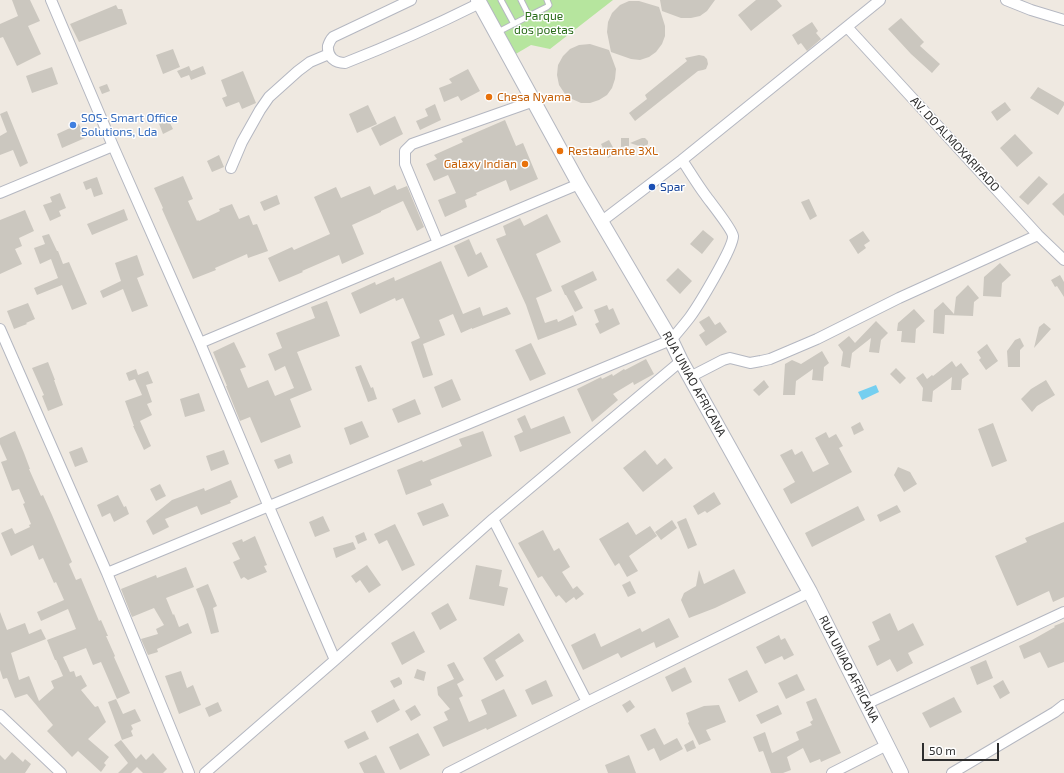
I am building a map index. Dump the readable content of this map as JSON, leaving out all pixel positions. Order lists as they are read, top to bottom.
{
  "streets": {
    "main road": ["RUA UNIAO AFRICANA"],
    "street": ["AV. DO ALMOXARIFADO"]
  },
  "parks": ["Parque dos poetas"],
  "places": [
    "Chesa Nyama",
    "SOS- Smart Office Solutions, Lda",
    "Restaurante 3XL",
    "Galaxy Indian",
    "Spar"
  ],
  "scale_bar": "50 m"
}
